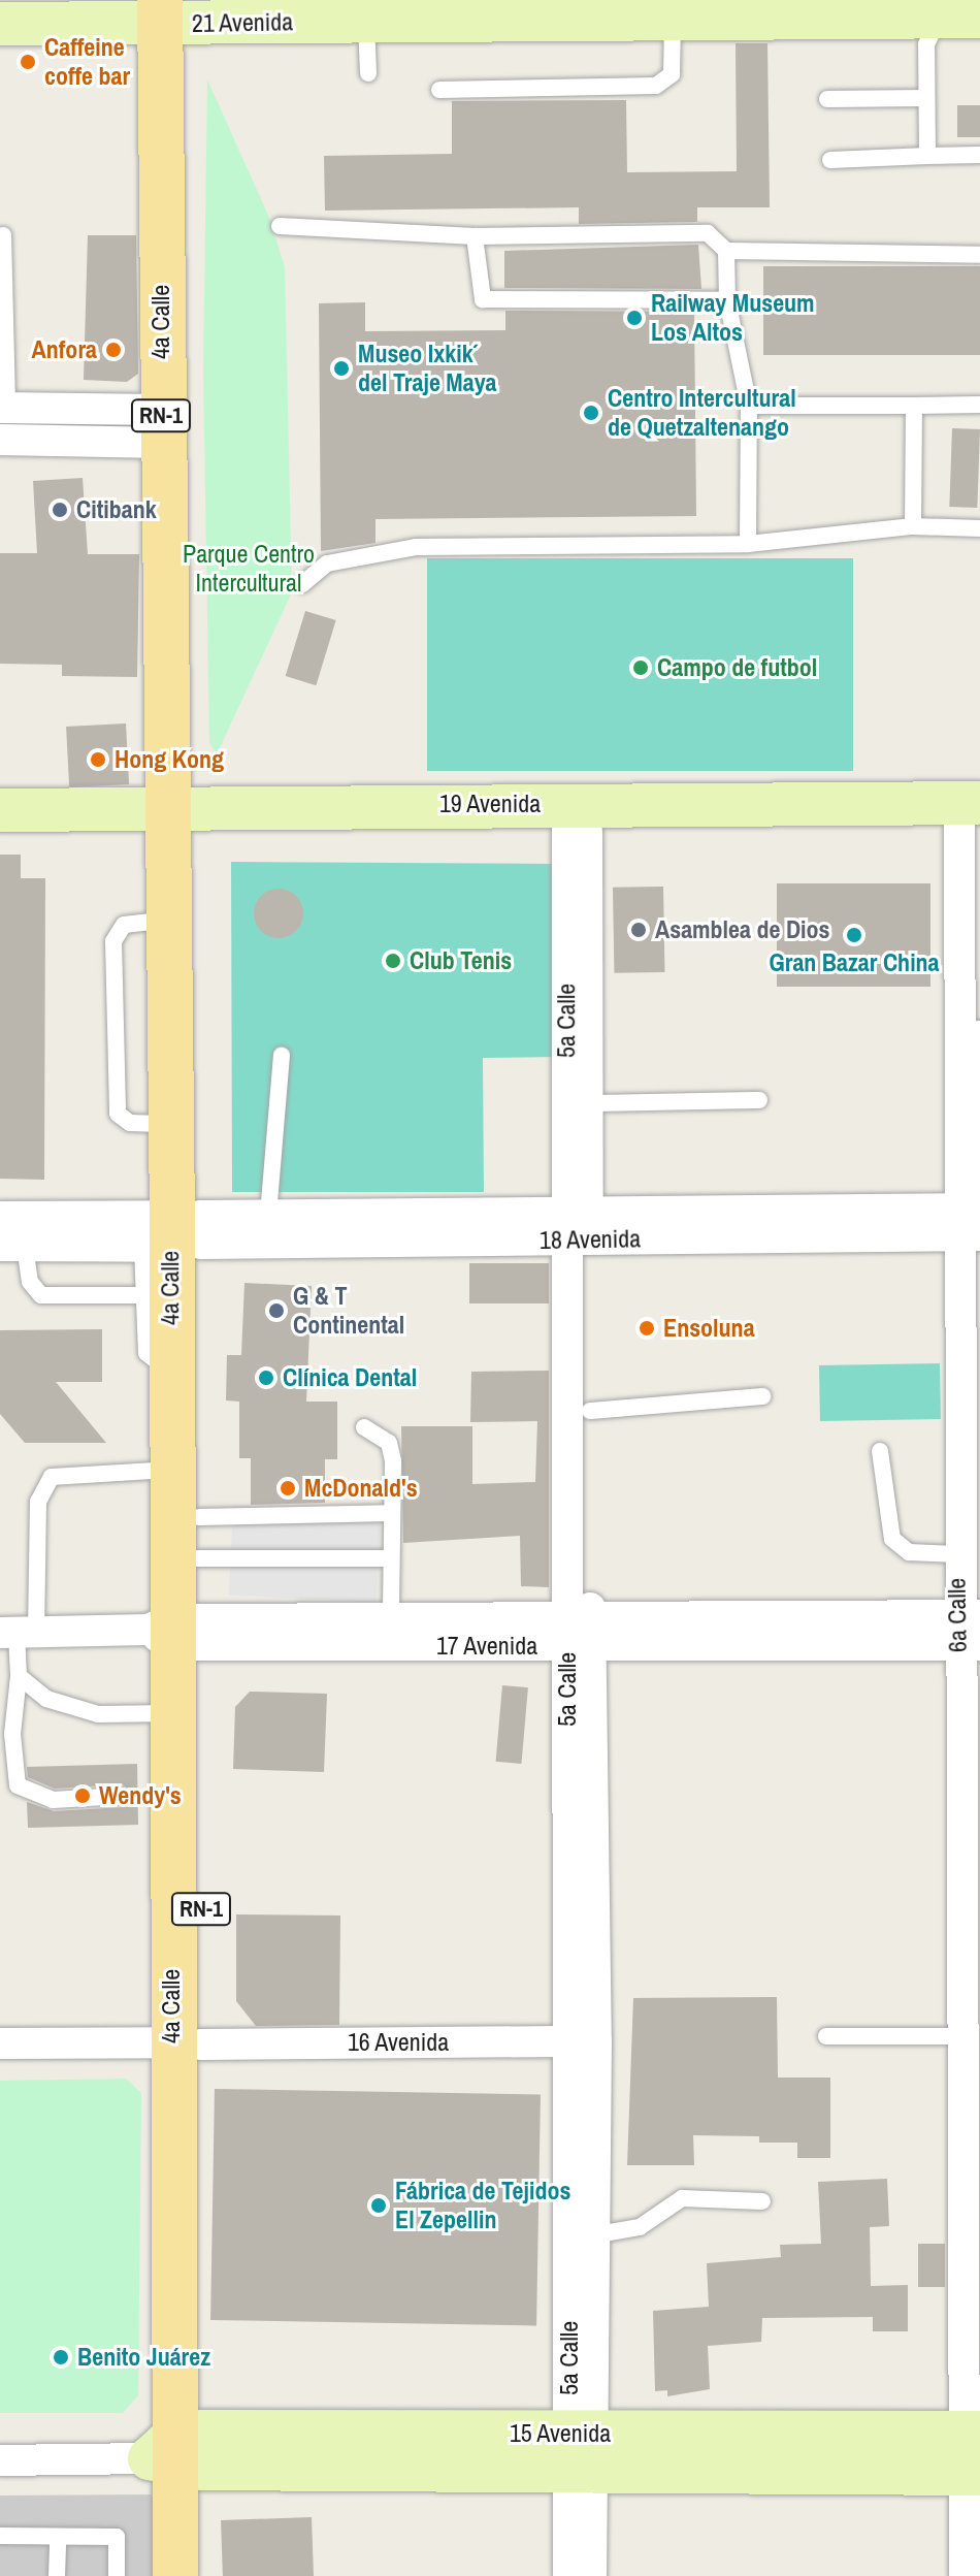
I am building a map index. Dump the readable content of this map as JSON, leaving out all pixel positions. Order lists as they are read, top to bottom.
{
  "streets": {
    "main road": ["4a Calle", "RN-1"],
    "street": [
      "21 Avenida",
      "19 Avenida",
      "5a Calle",
      "18 Avenida",
      "6a Calle",
      "17 Avenida",
      "16 Avenida",
      "15 Avenida"
    ]
  },
  "crossings": [
    ["21 Avenida", "4a Calle"],
    ["4a Calle", "19 Avenida"],
    ["4a Calle", "18 Avenida"],
    ["4a Calle", "17 Avenida"],
    ["4a Calle", "16 Avenida"],
    ["4a Calle", "15 Avenida"],
    ["19 Avenida", "5a Calle"],
    ["19 Avenida", "6a Calle"],
    ["5a Calle", "18 Avenida"],
    ["5a Calle", "17 Avenida"],
    ["5a Calle", "16 Avenida"],
    ["5a Calle", "15 Avenida"],
    ["18 Avenida", "6a Calle"],
    ["6a Calle", "17 Avenida"],
    ["6a Calle", "15 Avenida"]
  ],
  "parks": ["Parque Centro Intercultural"],
  "places": [
    "Caffeine coffe bar",
    "Railway Museum Los Altos",
    "Anfora",
    "Museo Ixkik´ del Traje Maya",
    "Centro Intercultural de Quetzaltenango",
    "Citibank",
    "Campo de futbol",
    "Hong Kong",
    "Asamblea de Dios",
    "Gran Bazar China",
    "Club Tenis",
    "G & T Continental",
    "Ensoluna",
    "Clínica Dental",
    "McDonald's",
    "Wendy's",
    "Fábrica de Tejidos El Zepellin",
    "Benito Juárez"
  ]
}
